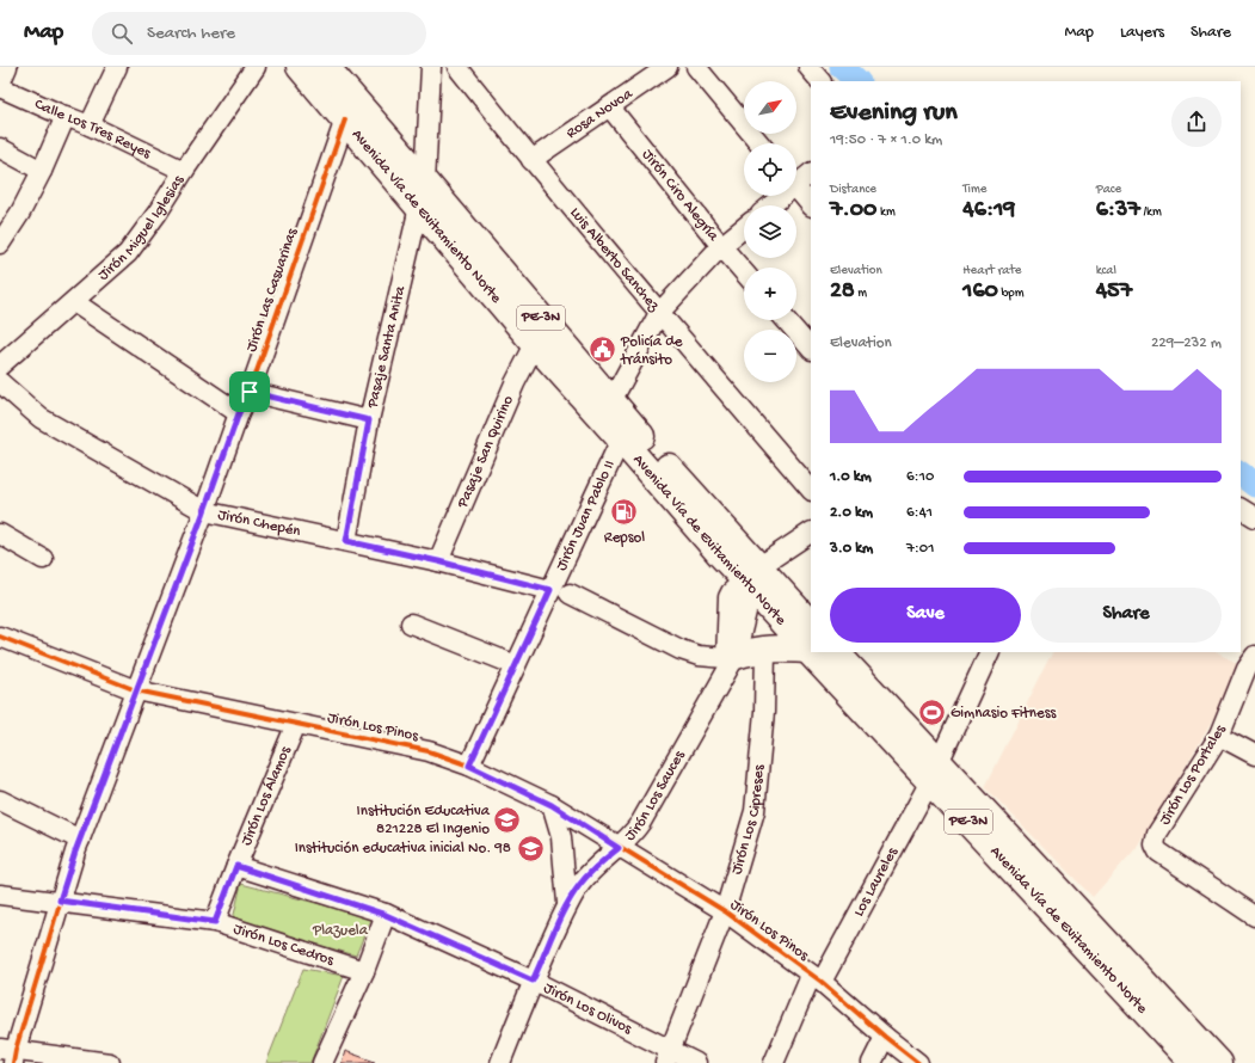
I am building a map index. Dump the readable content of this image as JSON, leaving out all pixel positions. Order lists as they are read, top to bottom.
{
  "streets": {
    "highway": ["Avenida Vía de Evitamiento Norte", "PE-3N"],
    "street": [
      "Rosa Novoa",
      "Calle Los Tres Reyes",
      "Jirón Ciro Alegría",
      "Jirón Miguel Iglesias",
      "Luis Alberto Sanchez",
      "Jirón Las Casuarinas",
      "Pasaje Santa Anita",
      "Pasaje San Quirino",
      "Jirón Juan Pablo II",
      "Jirón Chepén",
      "Jirón Los Pinos",
      "Jirón Los Portales",
      "Jirón Los Sauces",
      "Jirón Los Álamos",
      "Jirón Los Cipreses",
      "Los Laureles",
      "Jirón Los Cedros",
      "Jirón Los Olivos"
    ]
  },
  "crossings": [
    ["Rosa Novoa", "Jirón Ciro Alegría"],
    ["Rosa Novoa", "Luis Alberto Sanchez"],
    ["Calle Los Tres Reyes", "Jirón Miguel Iglesias"],
    ["Avenida Vía de Evitamiento Norte", "Jirón Las Casuarinas"],
    ["Avenida Vía de Evitamiento Norte", "Pasaje Santa Anita"],
    ["Avenida Vía de Evitamiento Norte", "Pasaje San Quirino"],
    ["Avenida Vía de Evitamiento Norte", "Jirón Juan Pablo II"],
    ["Avenida Vía de Evitamiento Norte", "Jirón Los Sauces"],
    ["Avenida Vía de Evitamiento Norte", "Los Laureles"],
    ["Jirón Las Casuarinas", "Jirón Chepén"],
    ["Jirón Las Casuarinas", "Jirón Los Pinos"],
    ["Jirón Las Casuarinas", "Jirón Los Cedros"],
    ["Pasaje Santa Anita", "Jirón Chepén"],
    ["Pasaje San Quirino", "Jirón Chepén"],
    ["Jirón Juan Pablo II", "Jirón Chepén"],
    ["Jirón Juan Pablo II", "Jirón Los Pinos"],
    ["Jirón Los Pinos", "Jirón Los Sauces"],
    ["Jirón Los Pinos", "Jirón Los Álamos"],
    ["Jirón Los Pinos", "Jirón Los Cipreses"],
    ["Jirón Los Pinos", "Los Laureles"],
    ["Jirón Los Sauces", "Jirón Los Olivos"],
    ["Jirón Los Álamos", "Jirón Los Cedros"],
    ["Jirón Los Álamos", "Jirón Los Olivos"],
    ["Jirón Los Cipreses", "Jirón Los Olivos"]
  ],
  "parks": ["Plazuela"],
  "places": {
    "public building": ["Policía de tránsito"],
    "fuel station": ["Repsol"],
    "sports": ["Gimnasio Fitness"],
    "school or university": ["Institución Educativa 821228 El Ingenio", "Institución educativa inicial No. 98"]
  },
  "north": "top right",
  "page": {
    "header": "Map",
    "search": "Search here",
    "nav": ["Map", "Layers", "Share"],
    "map_buttons": ["+", "−"],
    "heading": ["Evening run", "19:50 · 7 × 1.0 km"],
    "stats": [
      ["Distance", "7.00 km"],
      ["Time", "46:19"],
      ["Pace", "6:37 /km"],
      ["Elevation", "28 m"],
      ["Heart rate", "160 bpm"],
      ["kcal", "457"]
    ],
    "chart": ["Elevation", "229–232 m"],
    "list": [
      {
        "name": "1.0 km",
        "note": "6:10"
      },
      {
        "name": "2.0 km",
        "note": "6:41"
      },
      {
        "name": "3.0 km",
        "note": "7:01"
      }
    ],
    "buttons": ["Save", "Share"]
  }
}
